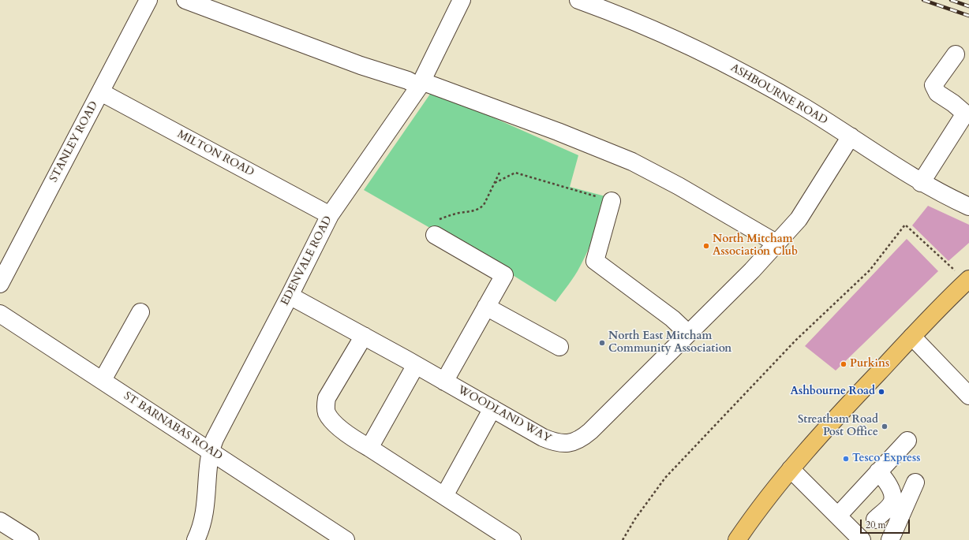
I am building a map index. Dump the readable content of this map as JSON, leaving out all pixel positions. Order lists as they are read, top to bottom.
{
  "streets": {
    "street": [
      "ASHBOURNE ROAD",
      "STANLEY ROAD",
      "MILTON ROAD",
      "EDENVALE ROAD",
      "WOODLAND WAY",
      "ST BARNABAS ROAD"
    ]
  },
  "crossings": [
    ["ASHBOURNE ROAD", "WOODLAND WAY"],
    ["STANLEY ROAD", "MILTON ROAD"],
    ["MILTON ROAD", "EDENVALE ROAD"],
    ["EDENVALE ROAD", "WOODLAND WAY"],
    ["EDENVALE ROAD", "ST BARNABAS ROAD"]
  ],
  "places": [
    "North Mitcham Association Club",
    "North East Mitcham Community Association",
    "Purkins",
    "Ashbourne Road",
    "Streatham Road Post Office",
    "Tesco Express"
  ],
  "scale_bar": "20 m"
}
